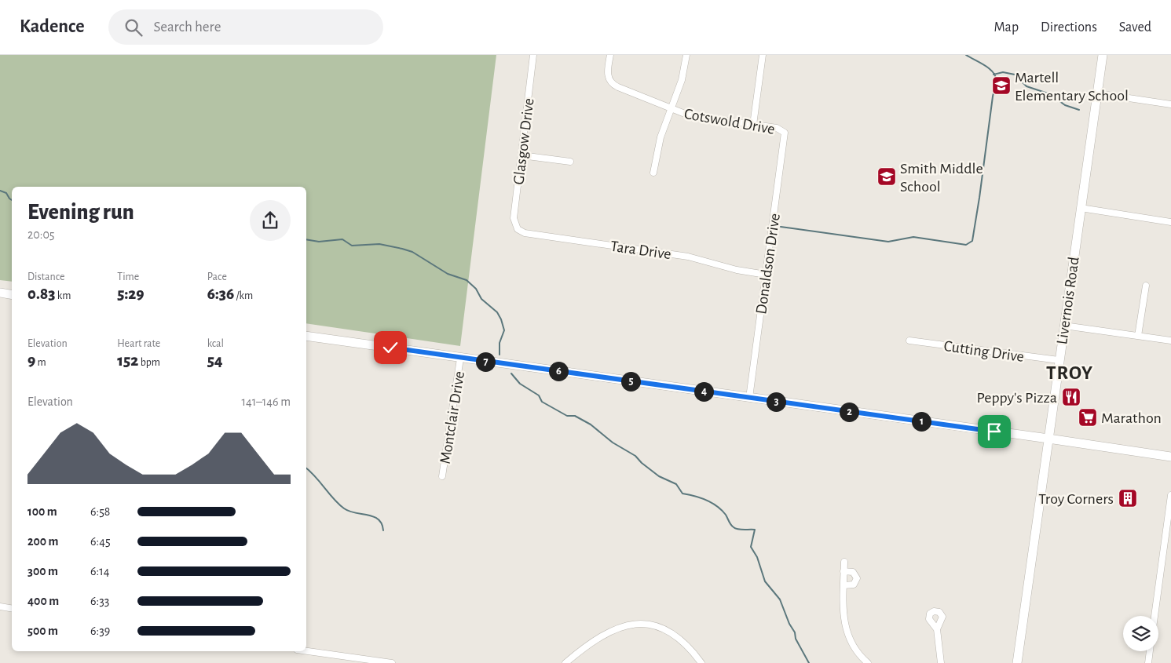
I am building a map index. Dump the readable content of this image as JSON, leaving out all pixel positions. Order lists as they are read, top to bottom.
{
  "streets": {
    "main road": ["Livernois Road"],
    "street": [
      "Cotswold Drive",
      "Glasgow Drive",
      "Tara Drive",
      "Donaldson Drive",
      "Cutting Drive",
      "Montclair Drive"
    ]
  },
  "crossings": [
    ["Cotswold Drive", "Donaldson Drive"],
    ["Glasgow Drive", "Tara Drive"],
    ["Tara Drive", "Donaldson Drive"],
    ["Livernois Road", "Cutting Drive"]
  ],
  "districts": ["TROY"],
  "places": {
    "school or university": ["Martell Elementary School", "Smith Middle School"],
    "restaurant": ["Peppy's Pizza"],
    "supermarket": ["Marathon"],
    "building": ["Troy Corners"]
  },
  "page": {
    "header": "Kadence",
    "search": "Search here",
    "nav": ["Map", "Directions", "Saved"],
    "heading": ["Evening run", "20:05"],
    "stats": [
      ["Distance", "0.83 km"],
      ["Time", "5:29"],
      ["Pace", "6:36 /km"],
      ["Elevation", "9 m"],
      ["Heart rate", "152 bpm"],
      ["kcal", "54"]
    ],
    "pins": [
      "7",
      "6",
      "5",
      "4",
      "3",
      "2",
      "1"
    ],
    "chart": ["Elevation", "141–146 m"],
    "list": [
      {
        "name": "100 m",
        "note": "6:58"
      },
      {
        "name": "200 m",
        "note": "6:45"
      },
      {
        "name": "300 m",
        "note": "6:14"
      },
      {
        "name": "400 m",
        "note": "6:33"
      },
      {
        "name": "500 m",
        "note": "6:39"
      }
    ]
  }
}
